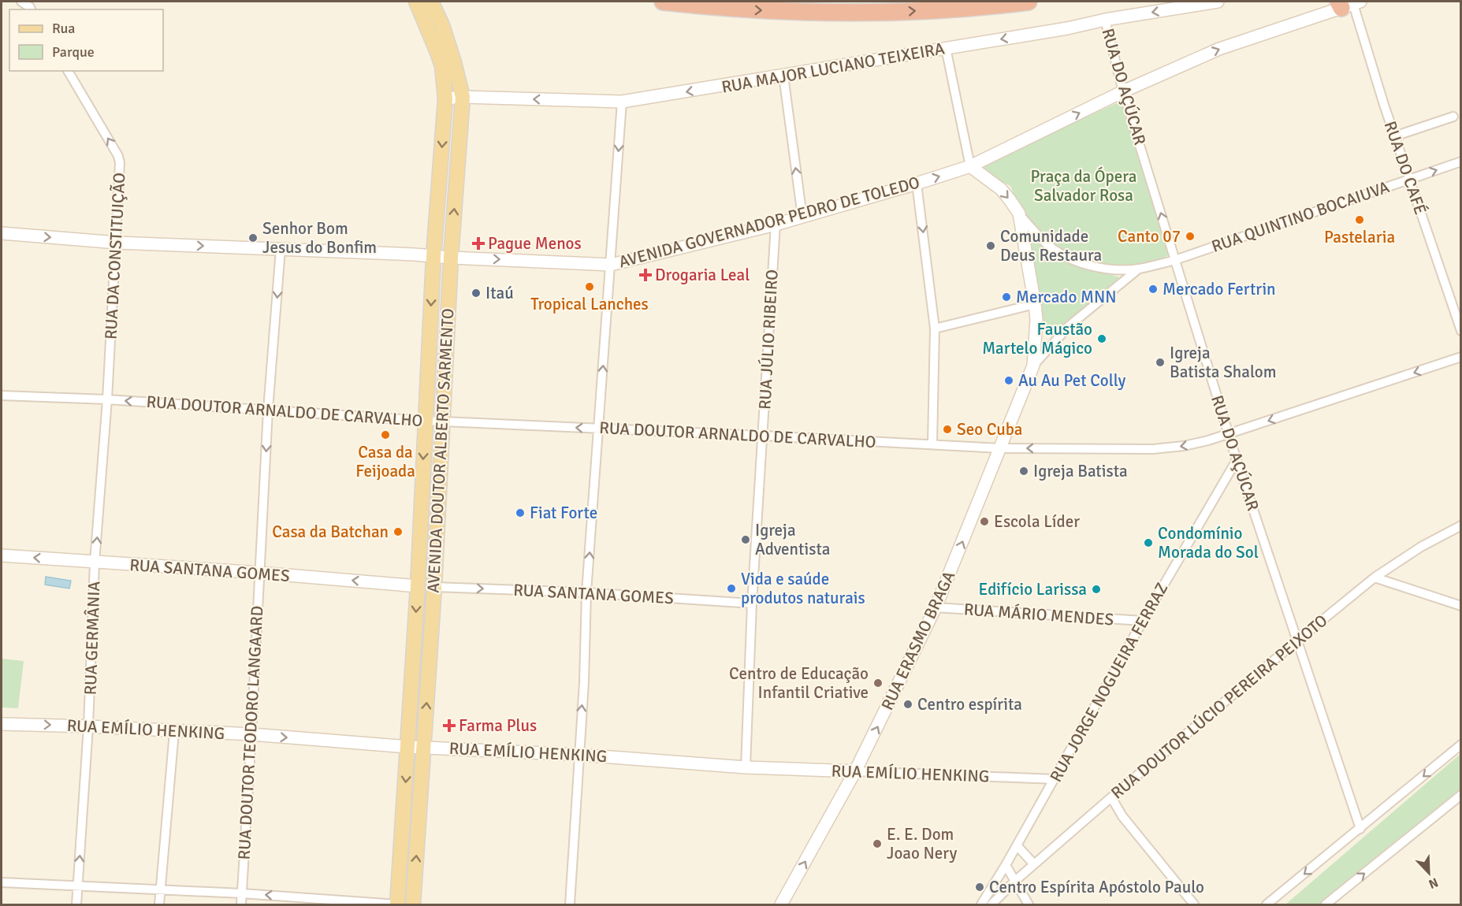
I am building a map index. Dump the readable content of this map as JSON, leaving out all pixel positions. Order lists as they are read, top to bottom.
{
  "streets": {
    "main road": [
      "RUA MAJOR LUCIANO TEIXEIRA",
      "AVENIDA GOVERNADOR PEDRO DE TOLEDO",
      "AVENIDA DOUTOR ALBERTO SARMENTO",
      "RUA SANTANA GOMES",
      "RUA ERASMO BRAGA",
      "RUA EMÍLIO HENKING"
    ],
    "street": [
      "RUA DO AÇÚCAR",
      "RUA DO CAFÉ",
      "RUA QUINTINO BOCAIUVA",
      "RUA DA CONSTITUIÇÃO",
      "RUA JÚLIO RIBEIRO",
      "RUA DOUTOR ARNALDO DE CARVALHO",
      "RUA MÁRIO MENDES",
      "RUA GERMÂNIA",
      "RUA JORGE NOGUEIRA FERRAZ",
      "RUA DOUTOR LÚCIO PEREIRA PEIXOTO",
      "RUA DOUTOR TEODORO LANGAARD"
    ]
  },
  "crossings": [
    ["RUA MAJOR LUCIANO TEIXEIRA", "RUA DO AÇÚCAR"],
    ["RUA MAJOR LUCIANO TEIXEIRA", "AVENIDA DOUTOR ALBERTO SARMENTO"],
    ["RUA DO AÇÚCAR", "RUA QUINTINO BOCAIUVA"],
    ["RUA DO AÇÚCAR", "AVENIDA GOVERNADOR PEDRO DE TOLEDO"],
    ["RUA DO AÇÚCAR", "RUA DOUTOR ARNALDO DE CARVALHO"],
    ["RUA DO AÇÚCAR", "RUA JORGE NOGUEIRA FERRAZ"],
    ["RUA DO AÇÚCAR", "RUA DOUTOR LÚCIO PEREIRA PEIXOTO"],
    ["RUA DO CAFÉ", "RUA QUINTINO BOCAIUVA"],
    ["RUA DO CAFÉ", "AVENIDA GOVERNADOR PEDRO DE TOLEDO"],
    ["RUA QUINTINO BOCAIUVA", "RUA ERASMO BRAGA"],
    ["AVENIDA GOVERNADOR PEDRO DE TOLEDO", "RUA DA CONSTITUIÇÃO"],
    ["AVENIDA GOVERNADOR PEDRO DE TOLEDO", "RUA JÚLIO RIBEIRO"],
    ["AVENIDA GOVERNADOR PEDRO DE TOLEDO", "AVENIDA DOUTOR ALBERTO SARMENTO"],
    ["AVENIDA GOVERNADOR PEDRO DE TOLEDO", "RUA ERASMO BRAGA"],
    ["AVENIDA GOVERNADOR PEDRO DE TOLEDO", "RUA DOUTOR TEODORO LANGAARD"],
    ["RUA DA CONSTITUIÇÃO", "RUA DOUTOR ARNALDO DE CARVALHO"],
    ["RUA DA CONSTITUIÇÃO", "RUA GERMÂNIA"],
    ["RUA JÚLIO RIBEIRO", "RUA DOUTOR ARNALDO DE CARVALHO"],
    ["RUA JÚLIO RIBEIRO", "RUA SANTANA GOMES"],
    ["RUA JÚLIO RIBEIRO", "RUA EMÍLIO HENKING"],
    ["RUA DOUTOR ARNALDO DE CARVALHO", "AVENIDA DOUTOR ALBERTO SARMENTO"],
    ["RUA DOUTOR ARNALDO DE CARVALHO", "RUA GERMÂNIA"],
    ["RUA DOUTOR ARNALDO DE CARVALHO", "RUA ERASMO BRAGA"],
    ["RUA DOUTOR ARNALDO DE CARVALHO", "RUA DOUTOR TEODORO LANGAARD"],
    ["AVENIDA DOUTOR ALBERTO SARMENTO", "RUA SANTANA GOMES"],
    ["AVENIDA DOUTOR ALBERTO SARMENTO", "RUA EMÍLIO HENKING"],
    ["RUA SANTANA GOMES", "RUA GERMÂNIA"],
    ["RUA SANTANA GOMES", "RUA DOUTOR TEODORO LANGAARD"],
    ["RUA MÁRIO MENDES", "RUA ERASMO BRAGA"],
    ["RUA MÁRIO MENDES", "RUA JORGE NOGUEIRA FERRAZ"],
    ["RUA GERMÂNIA", "RUA EMÍLIO HENKING"],
    ["RUA ERASMO BRAGA", "RUA EMÍLIO HENKING"],
    ["RUA JORGE NOGUEIRA FERRAZ", "RUA EMÍLIO HENKING"],
    ["RUA EMÍLIO HENKING", "RUA DOUTOR TEODORO LANGAARD"]
  ],
  "one_way": [
    "RUA MAJOR LUCIANO TEIXEIRA",
    "AVENIDA GOVERNADOR PEDRO DE TOLEDO",
    "RUA DA CONSTITUIÇÃO",
    "RUA DOUTOR ARNALDO DE CARVALHO",
    "RUA GERMÂNIA",
    "RUA ERASMO BRAGA",
    "RUA DOUTOR TEODORO LANGAARD"
  ],
  "parks": ["Praça da Ópera Salvador Rosa"],
  "places": {
    "other": [
      "Pastelaria",
      "Canto 07",
      "Senhor Bom Jesus do Bonfim",
      "Comunidade Deus Restaura",
      "Tropical Lanches",
      "Mercado Fertrin",
      "Itaú",
      "Mercado MNN",
      "Faustão Martelo Mágico",
      "Igreja Batista Shalom",
      "Au Au Pet Colly",
      "Seo Cuba",
      "Casa da Feijoada",
      "Igreja Batista",
      "Fiat Forte",
      "Escola Líder",
      "Casa da Batchan",
      "Igreja Adventista",
      "Condomínio Morada do Sol",
      "Vida e saúde produtos naturais",
      "Edifício Larissa",
      "Centro de Educação Infantil Criative",
      "Centro espírita",
      "E. E. Dom Joao Nery",
      "Centro Espírita Apóstolo Paulo"
    ],
    "health": ["Pague Menos", "Drogaria Leal", "Farma Plus"]
  },
  "legend": ["Rua", "Parque"],
  "north": "bottom right"
}
